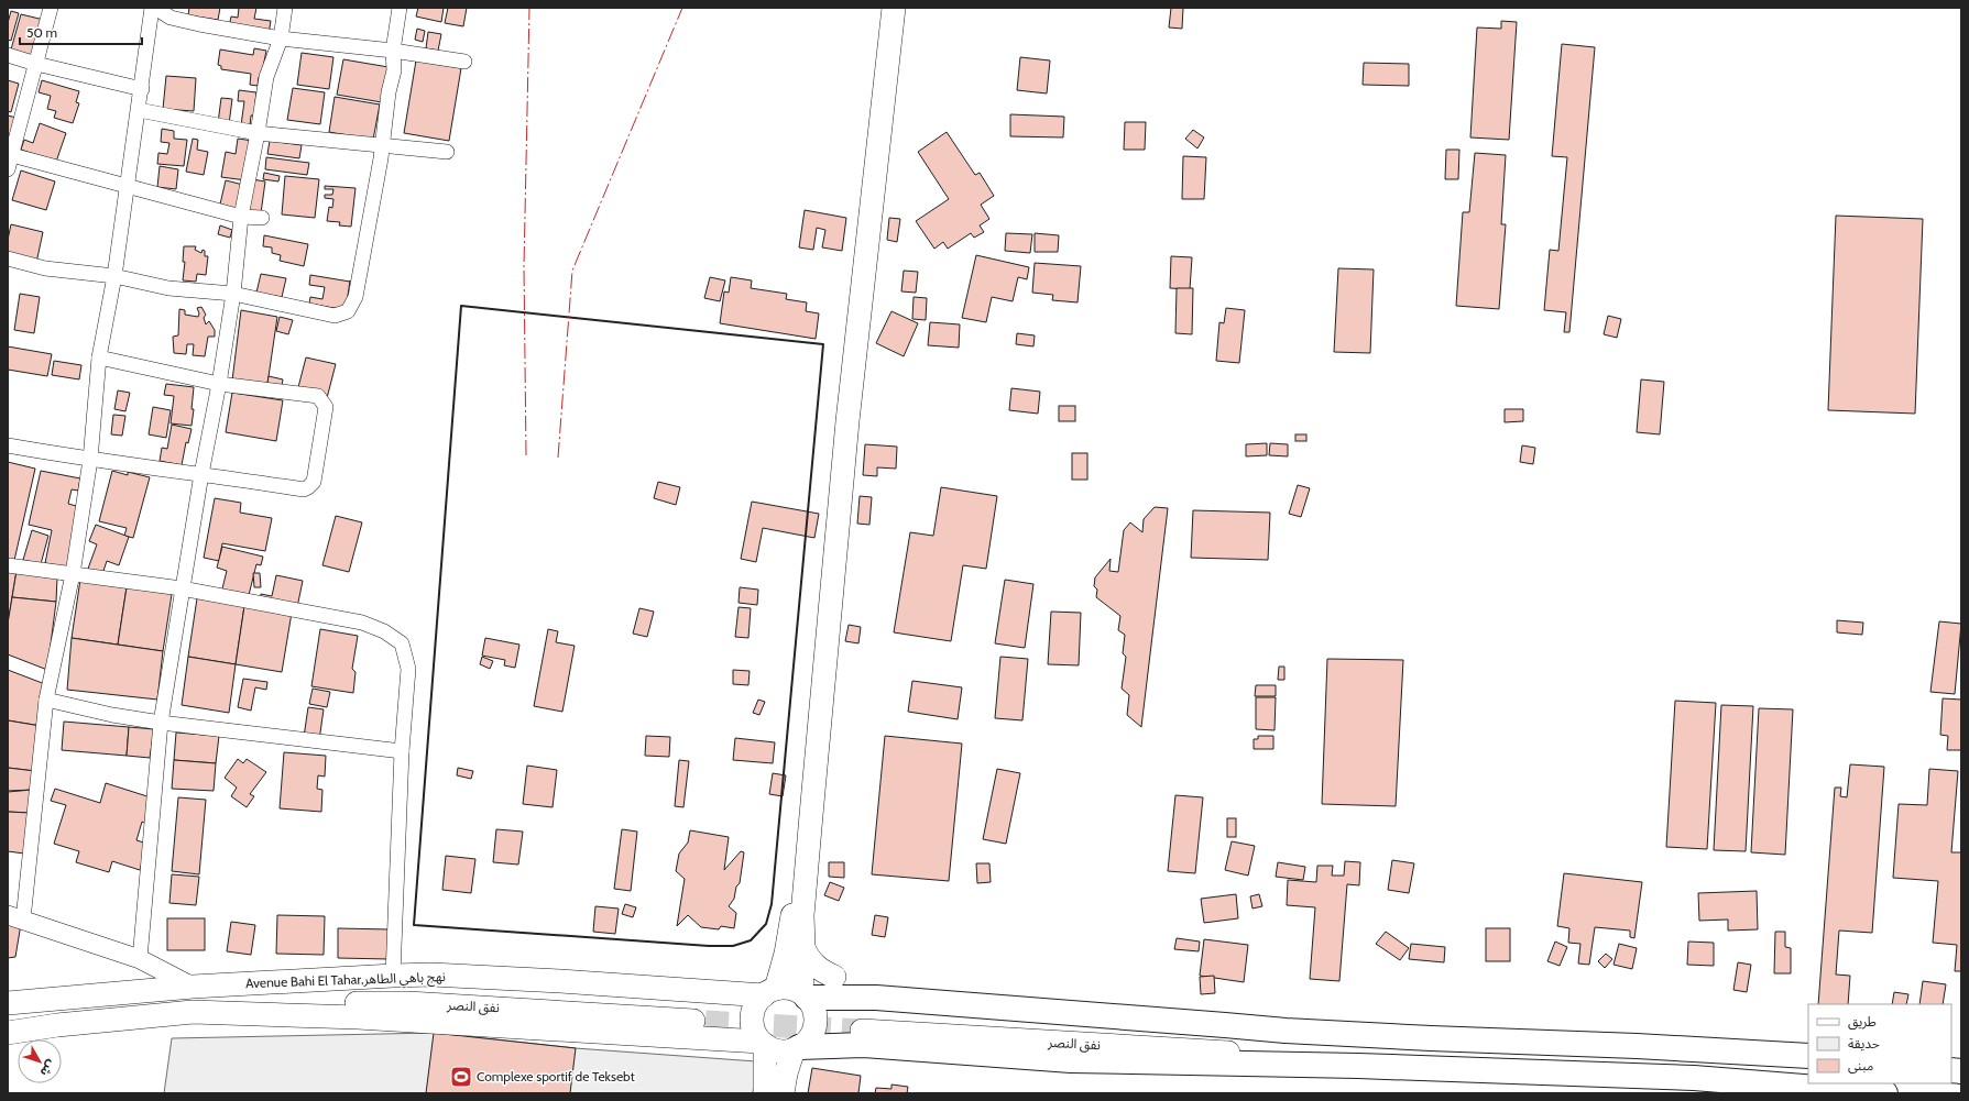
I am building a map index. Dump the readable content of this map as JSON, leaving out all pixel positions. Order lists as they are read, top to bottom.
{
  "streets": {
    "main road": ["Avenue Bahi El Tahar,نهج باهي الطاهر", "نفق النصر"]
  },
  "crossings": [
    ["Avenue Bahi El Tahar,نهج باهي الطاهر", "نفق النصر"]
  ],
  "places": {
    "sports": ["Complexe sportif de Teksebt"]
  },
  "legend": ["طريق", "حديقة", "مبنى"],
  "scale_bar": "50 m",
  "north": "bottom right"
}
